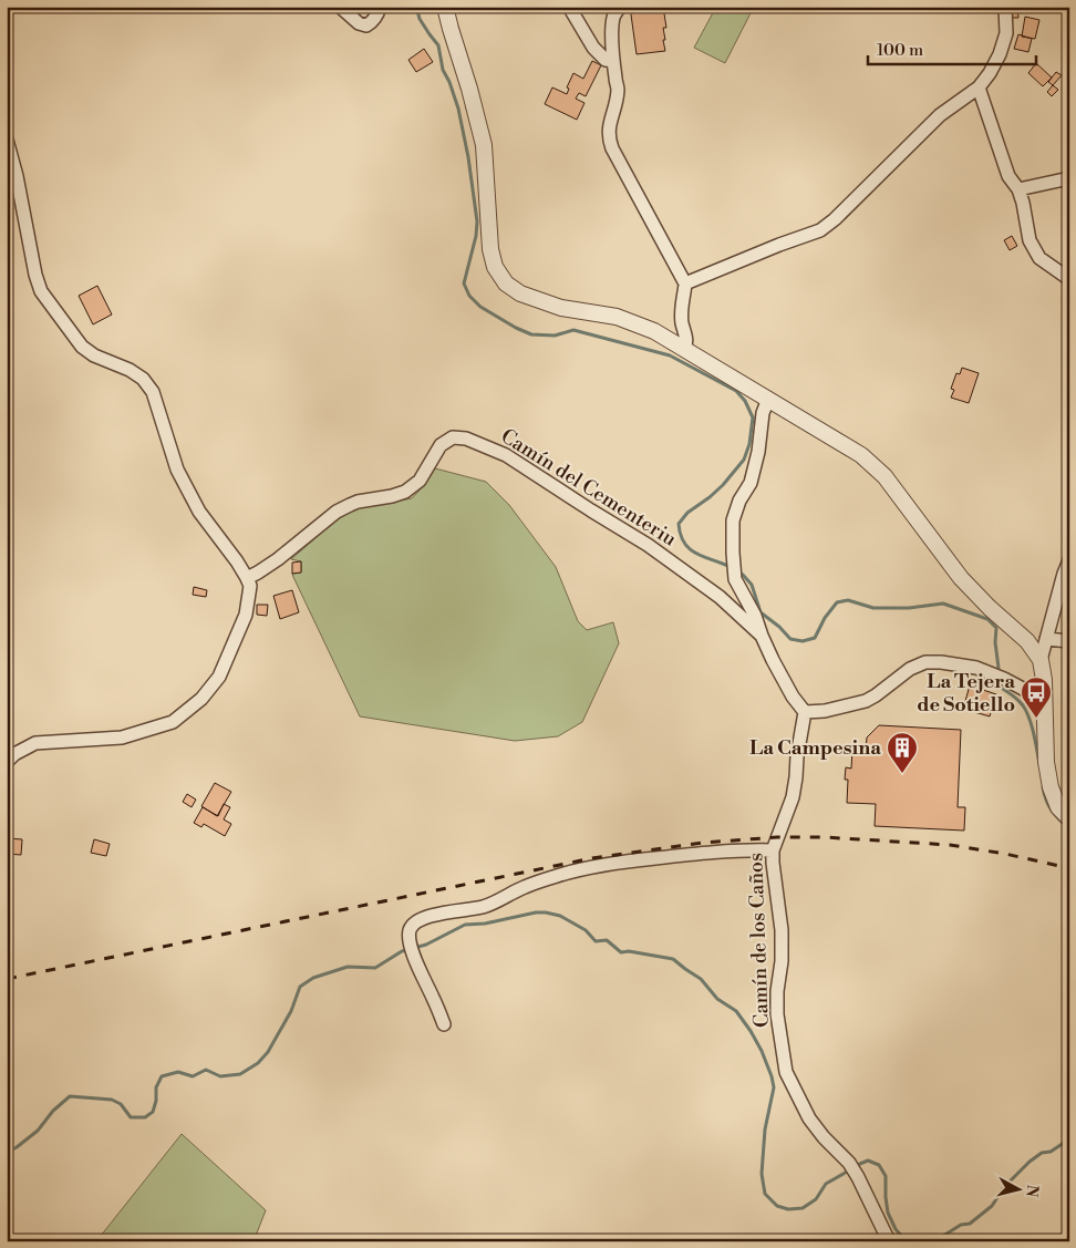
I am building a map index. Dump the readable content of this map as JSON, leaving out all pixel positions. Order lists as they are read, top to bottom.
{
  "streets": {
    "street": ["Camín del Cementeriu", "Camín de los Caños"]
  },
  "places": {
    "bus stop": ["La Tejera de Sotiello"],
    "building": ["La Campesina"]
  },
  "scale_bar": "100 m",
  "north": "right"
}
